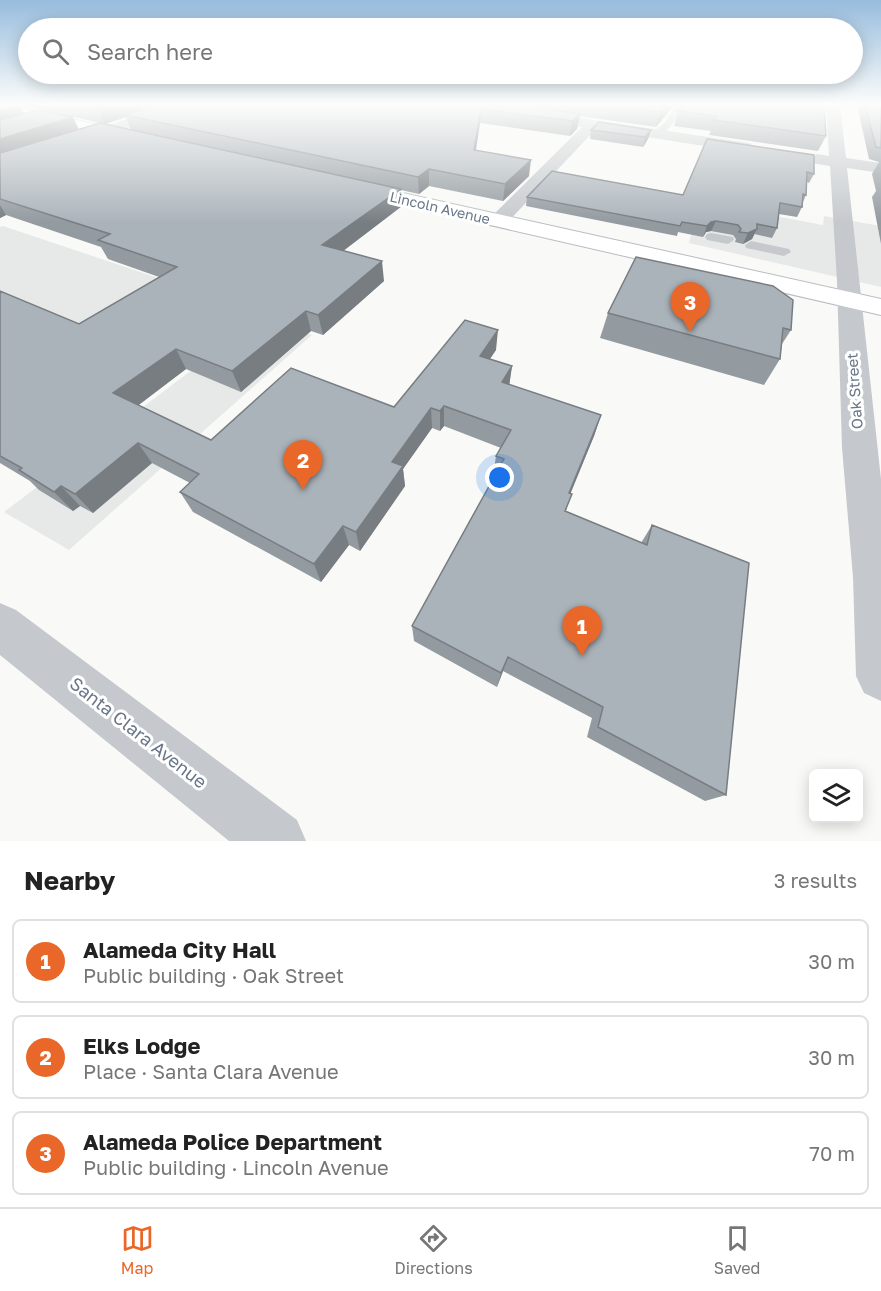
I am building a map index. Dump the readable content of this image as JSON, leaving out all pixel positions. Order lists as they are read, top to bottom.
{
  "streets": {
    "main road": ["Lincoln Avenue"],
    "street": ["Oak Street", "Santa Clara Avenue"]
  },
  "crossings": [
    ["Lincoln Avenue", "Oak Street"]
  ],
  "page": {
    "search": "Search here",
    "pins": ["3", "2", "1"],
    "heading": ["Nearby", "3 results"],
    "list": [
      {
        "mark": "1",
        "name": "Alameda City Hall",
        "note": "Public building · Oak Street",
        "value": "30 m"
      },
      {
        "mark": "2",
        "name": "Elks Lodge",
        "note": "Place · Santa Clara Avenue",
        "value": "30 m"
      },
      {
        "mark": "3",
        "name": "Alameda Police Department",
        "note": "Public building · Lincoln Avenue",
        "value": "70 m"
      }
    ],
    "nav": ["Map", "Directions", "Saved"]
  }
}
